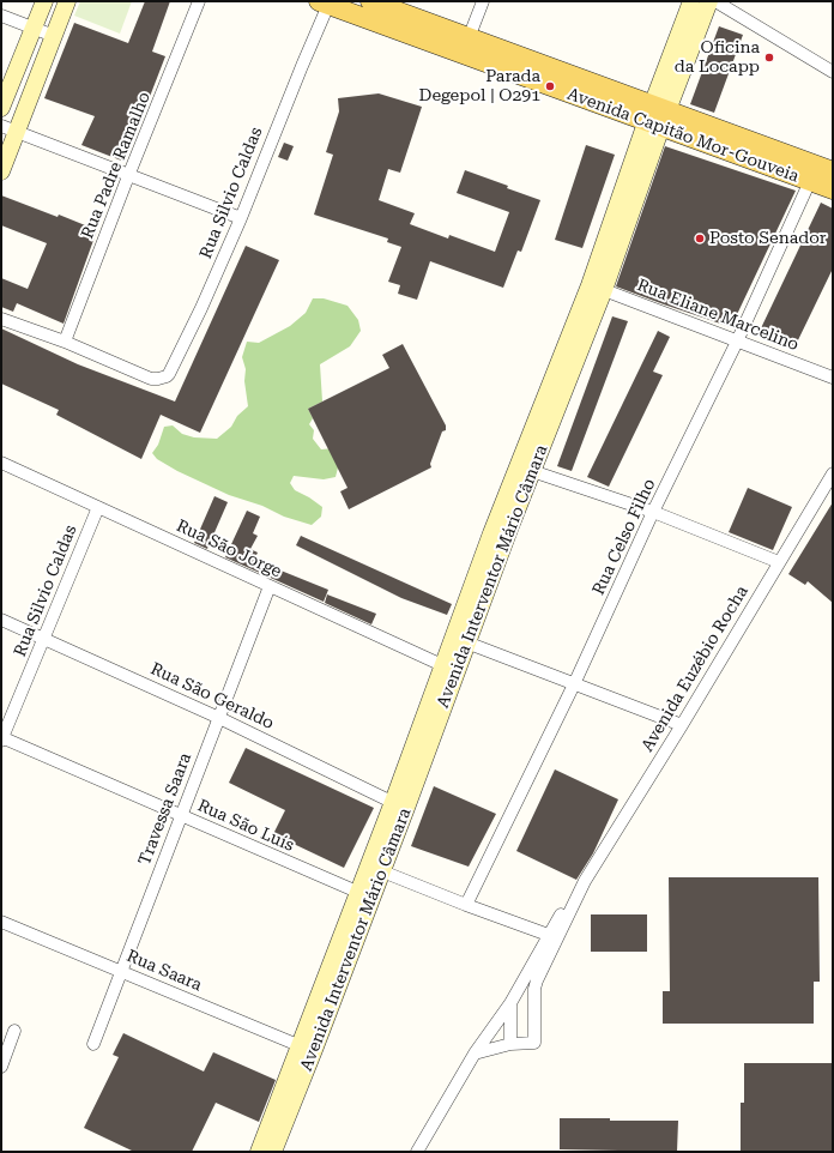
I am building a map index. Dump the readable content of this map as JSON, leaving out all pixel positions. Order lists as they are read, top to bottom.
{
  "streets": {
    "main road": ["Avenida Capitão Mor-Gouveia", "Avenida Interventor Mário Câmara"],
    "street": [
      "Rua Padre Ramalho",
      "Rua Silvio Caldas",
      "Rua Eliane Marcelino",
      "Rua Celso Filho",
      "Rua São Jorge",
      "Avenida Euzébio Rocha",
      "Rua São Geraldo",
      "Travessa Saara",
      "Rua São Luís",
      "Rua Saara"
    ]
  },
  "crossings": [
    ["Avenida Capitão Mor-Gouveia", "Rua Silvio Caldas"],
    ["Avenida Capitão Mor-Gouveia", "Rua Celso Filho"],
    ["Avenida Capitão Mor-Gouveia", "Avenida Interventor Mário Câmara"],
    ["Rua Padre Ramalho", "Rua Silvio Caldas"],
    ["Rua Silvio Caldas", "Rua São Jorge"],
    ["Rua Silvio Caldas", "Rua São Geraldo"],
    ["Rua Silvio Caldas", "Rua São Luís"],
    ["Rua Eliane Marcelino", "Rua Celso Filho"],
    ["Rua Eliane Marcelino", "Avenida Interventor Mário Câmara"],
    ["Rua São Jorge", "Avenida Interventor Mário Câmara"],
    ["Rua São Jorge", "Travessa Saara"],
    ["Avenida Interventor Mário Câmara", "Rua São Geraldo"],
    ["Avenida Interventor Mário Câmara", "Rua São Luís"],
    ["Avenida Interventor Mário Câmara", "Rua Saara"],
    ["Rua São Geraldo", "Travessa Saara"],
    ["Travessa Saara", "Rua São Luís"],
    ["Travessa Saara", "Rua Saara"]
  ],
  "places": ["Oficina da Locapp", "Parada Degepol | O291", "Posto Senador"]
}
